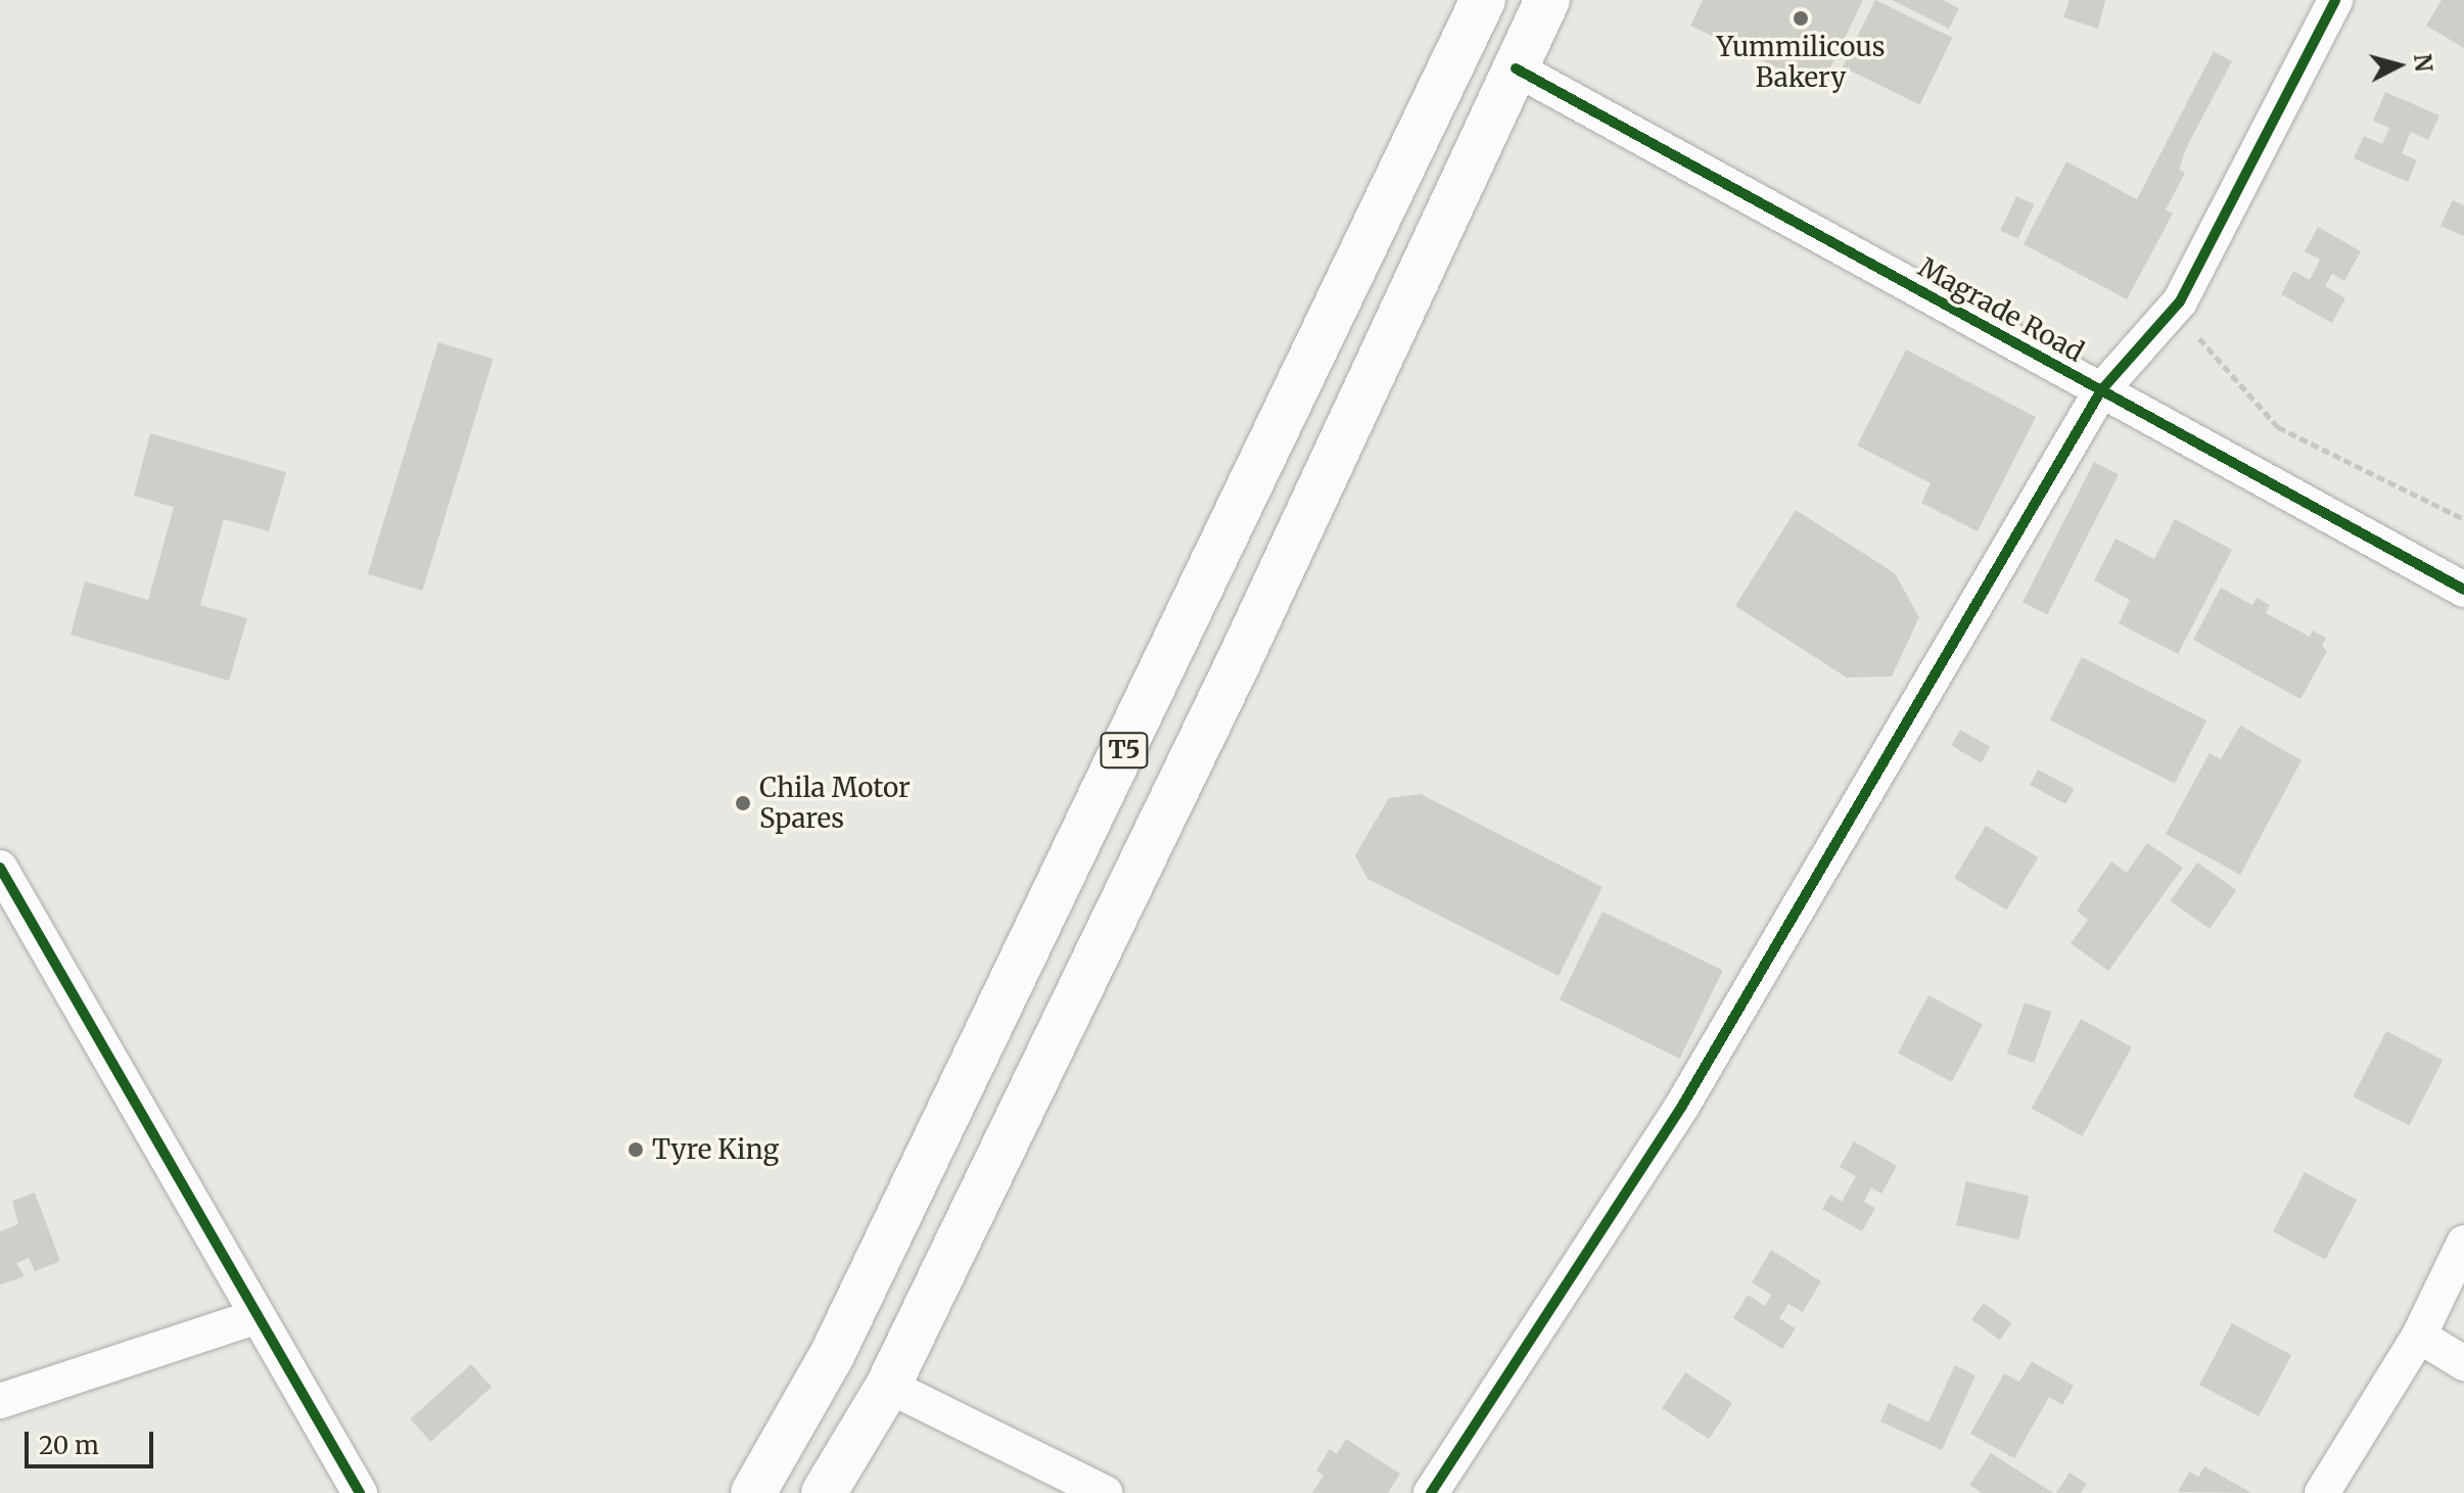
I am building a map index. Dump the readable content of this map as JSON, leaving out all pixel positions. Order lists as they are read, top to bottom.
{
  "streets": {
    "highway": ["T5"],
    "street": ["Magrade Road"]
  },
  "crossings": [
    ["Magrade Road", "T5"]
  ],
  "places": ["Yummilicous Bakery", "Chila Motor Spares", "Tyre King"],
  "scale_bar": "20 m",
  "north": "right"
}
